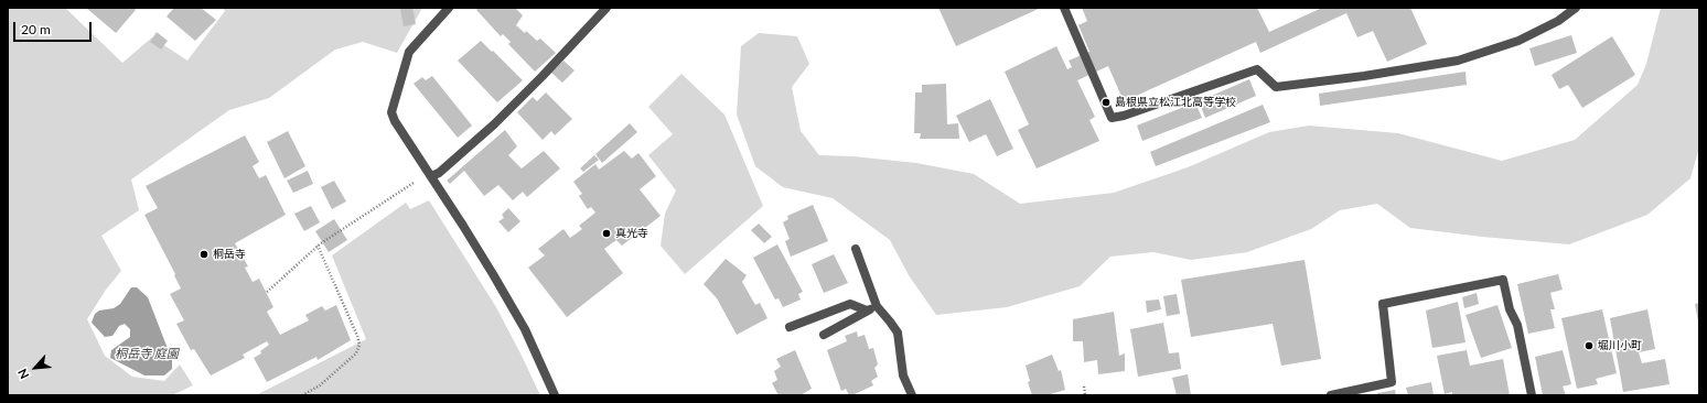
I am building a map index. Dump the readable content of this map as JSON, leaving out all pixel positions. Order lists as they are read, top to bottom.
{
  "water": ["桐岳寺 庭園"],
  "places": [
    "島根県立松江北高等学校",
    "真光寺",
    "桐岳寺",
    "堀川小町"
  ],
  "scale_bar": "20 m",
  "north": "bottom left"
}
